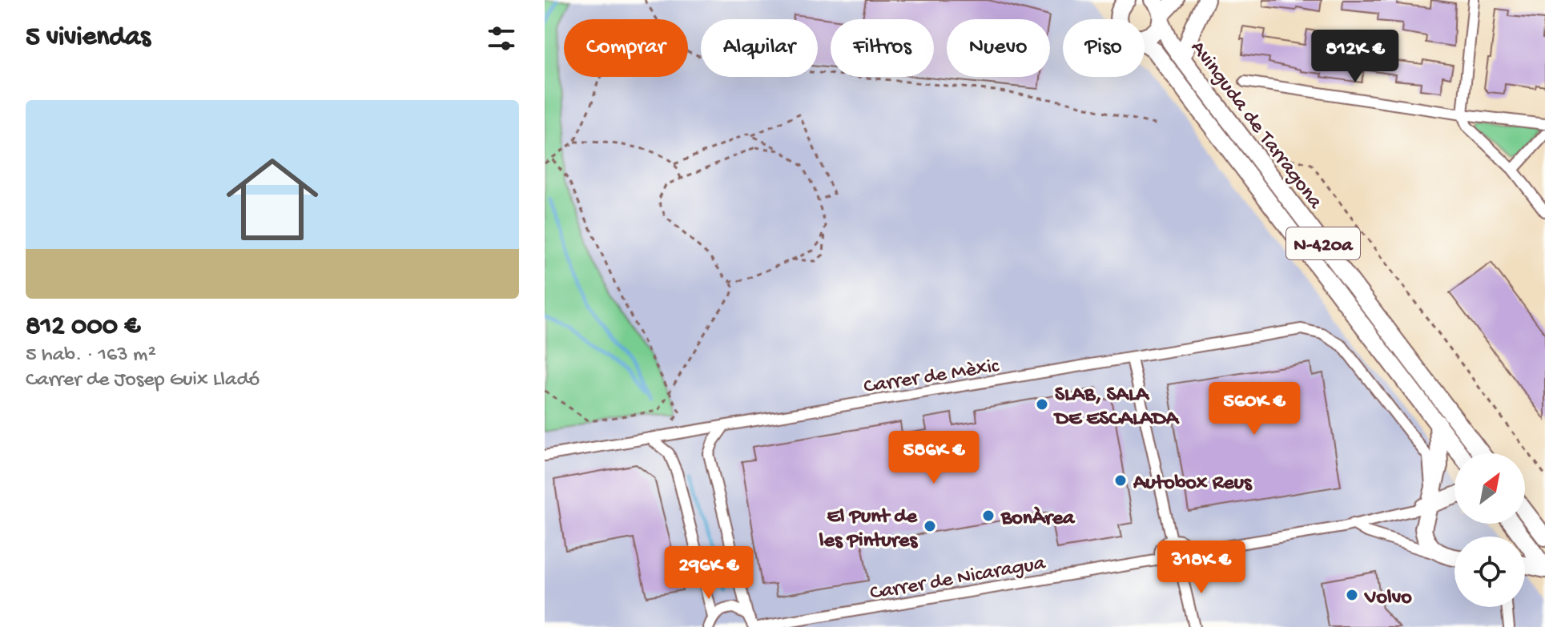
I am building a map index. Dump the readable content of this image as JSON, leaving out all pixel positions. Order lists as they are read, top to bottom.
{
  "streets": {
    "main road": ["Avinguda de Tarragona", "N-420a"],
    "street": ["Carrer de Mèxic", "Carrer de Nicaragua"]
  },
  "crossings": [
    ["Avinguda de Tarragona", "N-420a"]
  ],
  "places": [
    "SLAB, SALA DE ESCALADA",
    "Autobox Reus",
    "BonÀrea",
    "El Punt de les Pintures",
    "Volvo"
  ],
  "north": "top right",
  "page": {
    "heading": "5 viviendas",
    "chip": [
      "Comprar",
      "Alquilar",
      "Filtros",
      "Nuevo",
      "Piso"
    ],
    "price": [
      "812K €",
      "560K €",
      "586K €",
      "318K €",
      "296K €"
    ],
    "list": [
      {
        "name": "812 000 €",
        "note": "5 hab. · 163 m² · Carrer de Josep Guix Lladó"
      }
    ]
  }
}
